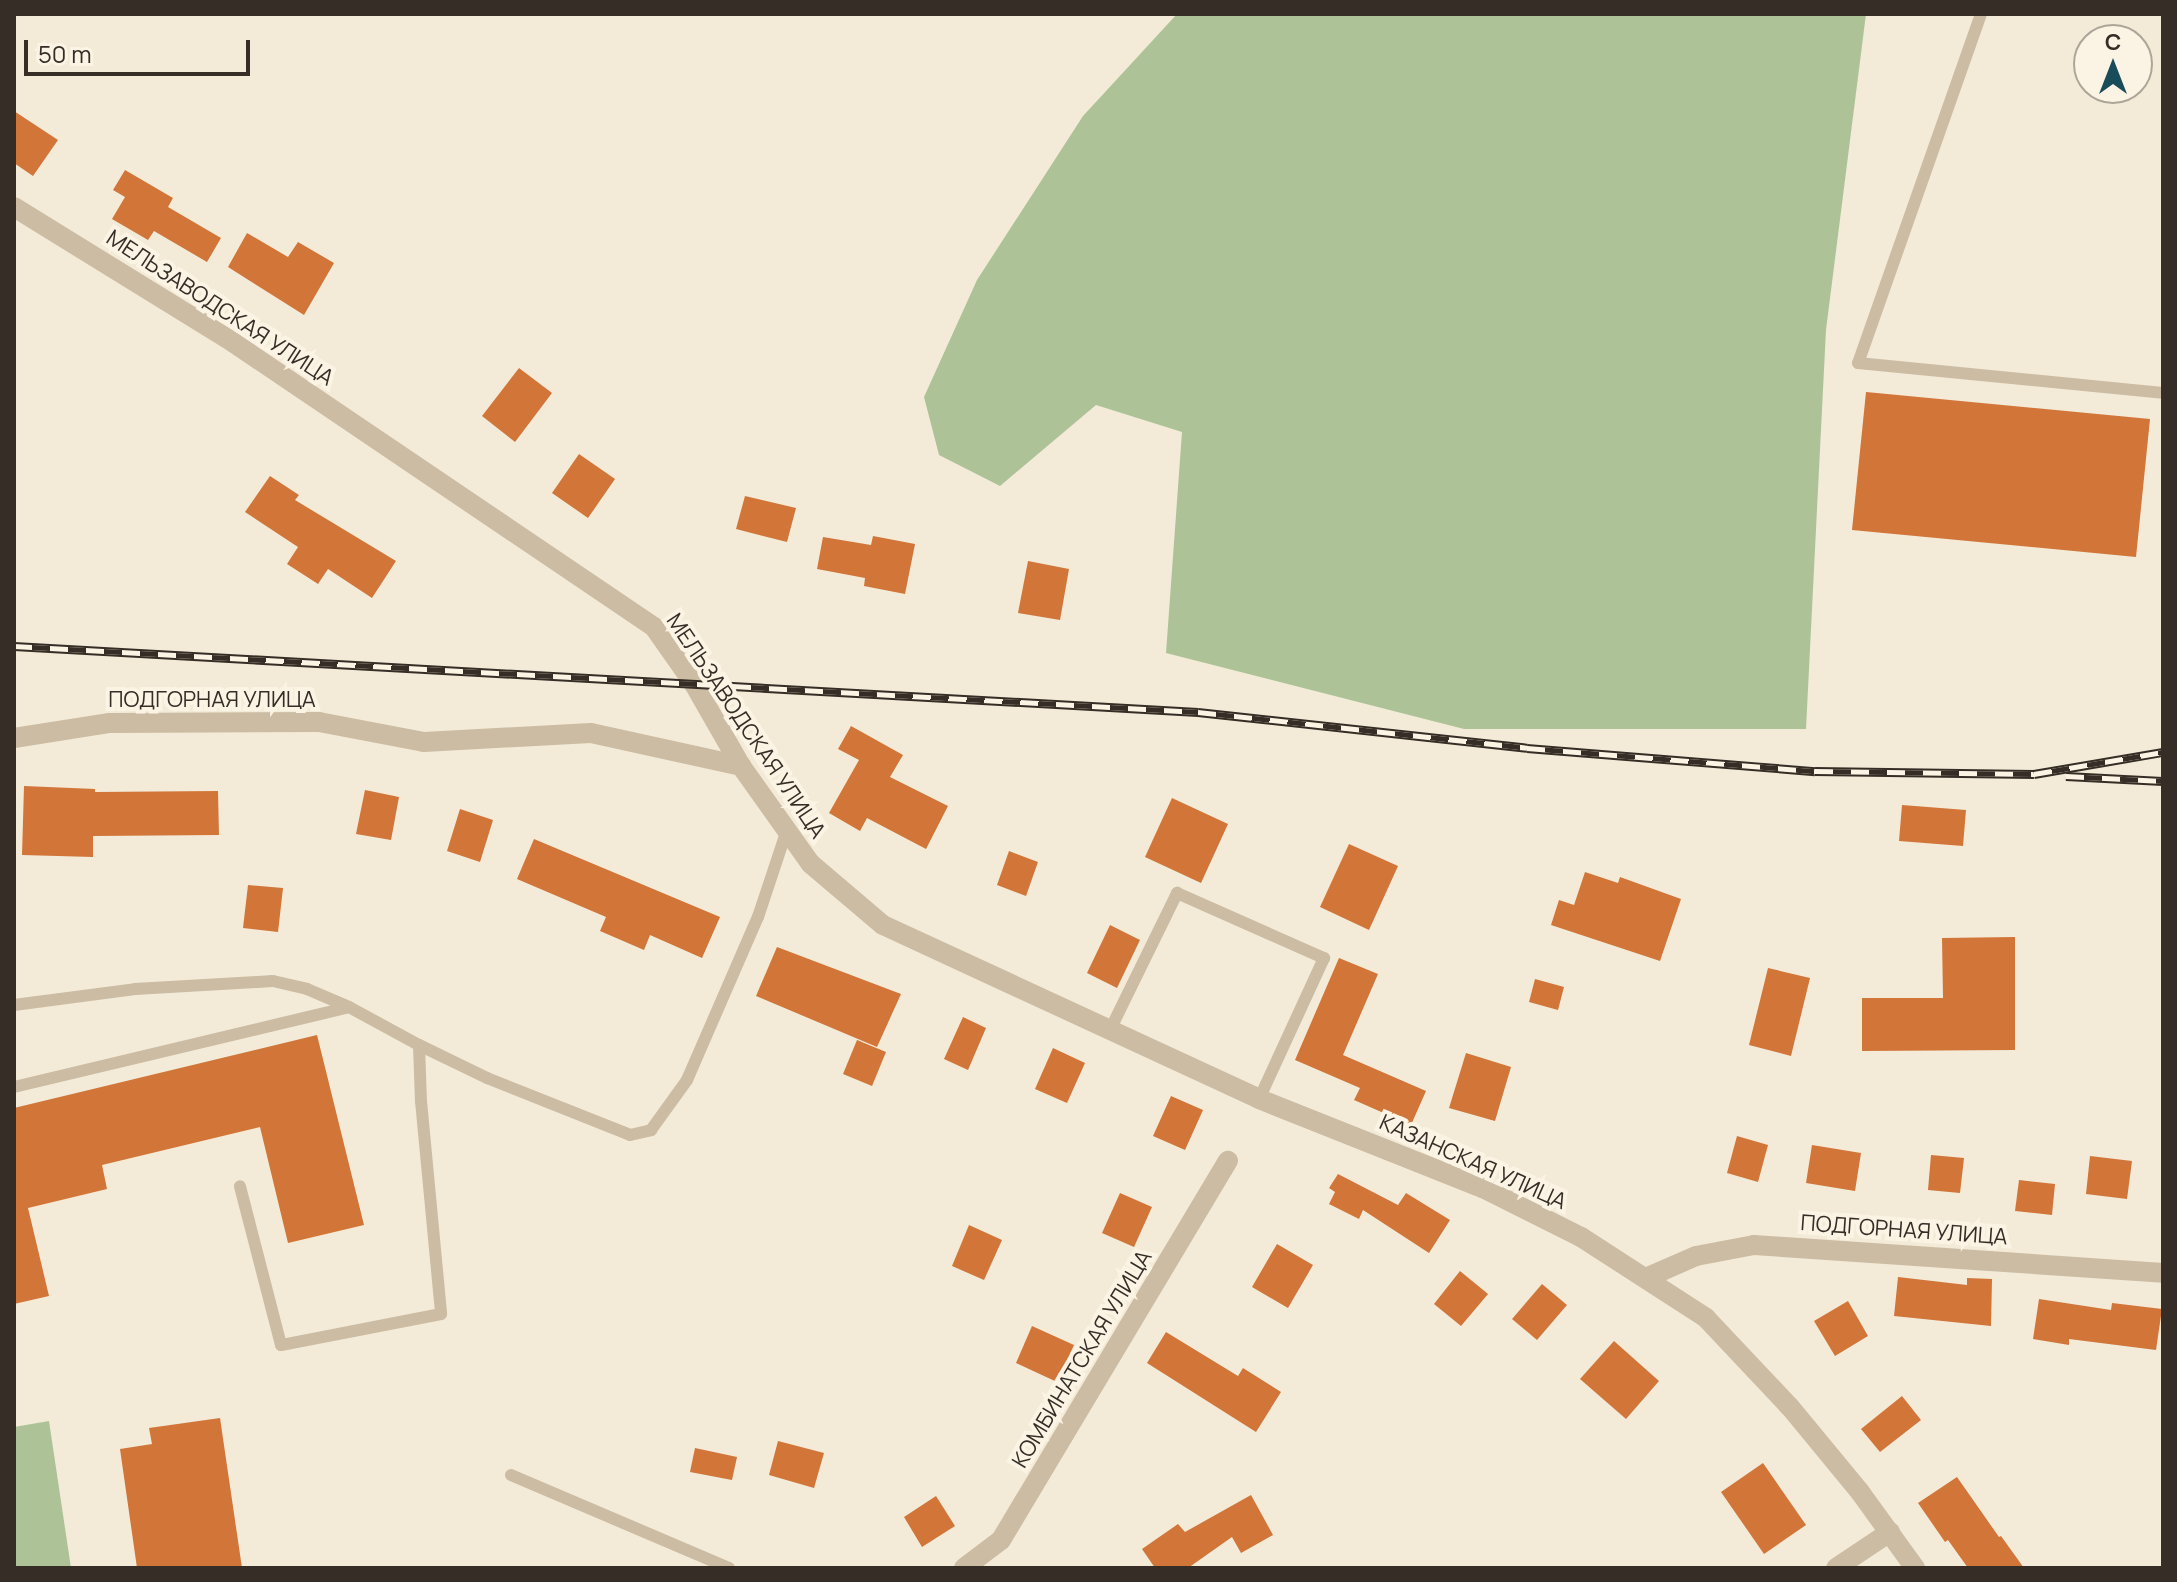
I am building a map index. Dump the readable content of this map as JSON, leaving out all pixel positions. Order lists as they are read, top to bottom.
{
  "streets": {
    "street": [
      "МЕЛЬЗАВОДСКАЯ УЛИЦА",
      "ПОДГОРНАЯ УЛИЦА",
      "КАЗАНСКАЯ УЛИЦА",
      "КОМБИНАТСКАЯ УЛИЦА"
    ]
  },
  "crossings": [
    ["МЕЛЬЗАВОДСКАЯ УЛИЦА", "ПОДГОРНАЯ УЛИЦА"],
    ["МЕЛЬЗАВОДСКАЯ УЛИЦА", "КАЗАНСКАЯ УЛИЦА"],
    ["ПОДГОРНАЯ УЛИЦА", "КАЗАНСКАЯ УЛИЦА"]
  ],
  "scale_bar": "50 m",
  "north": "top"
}
